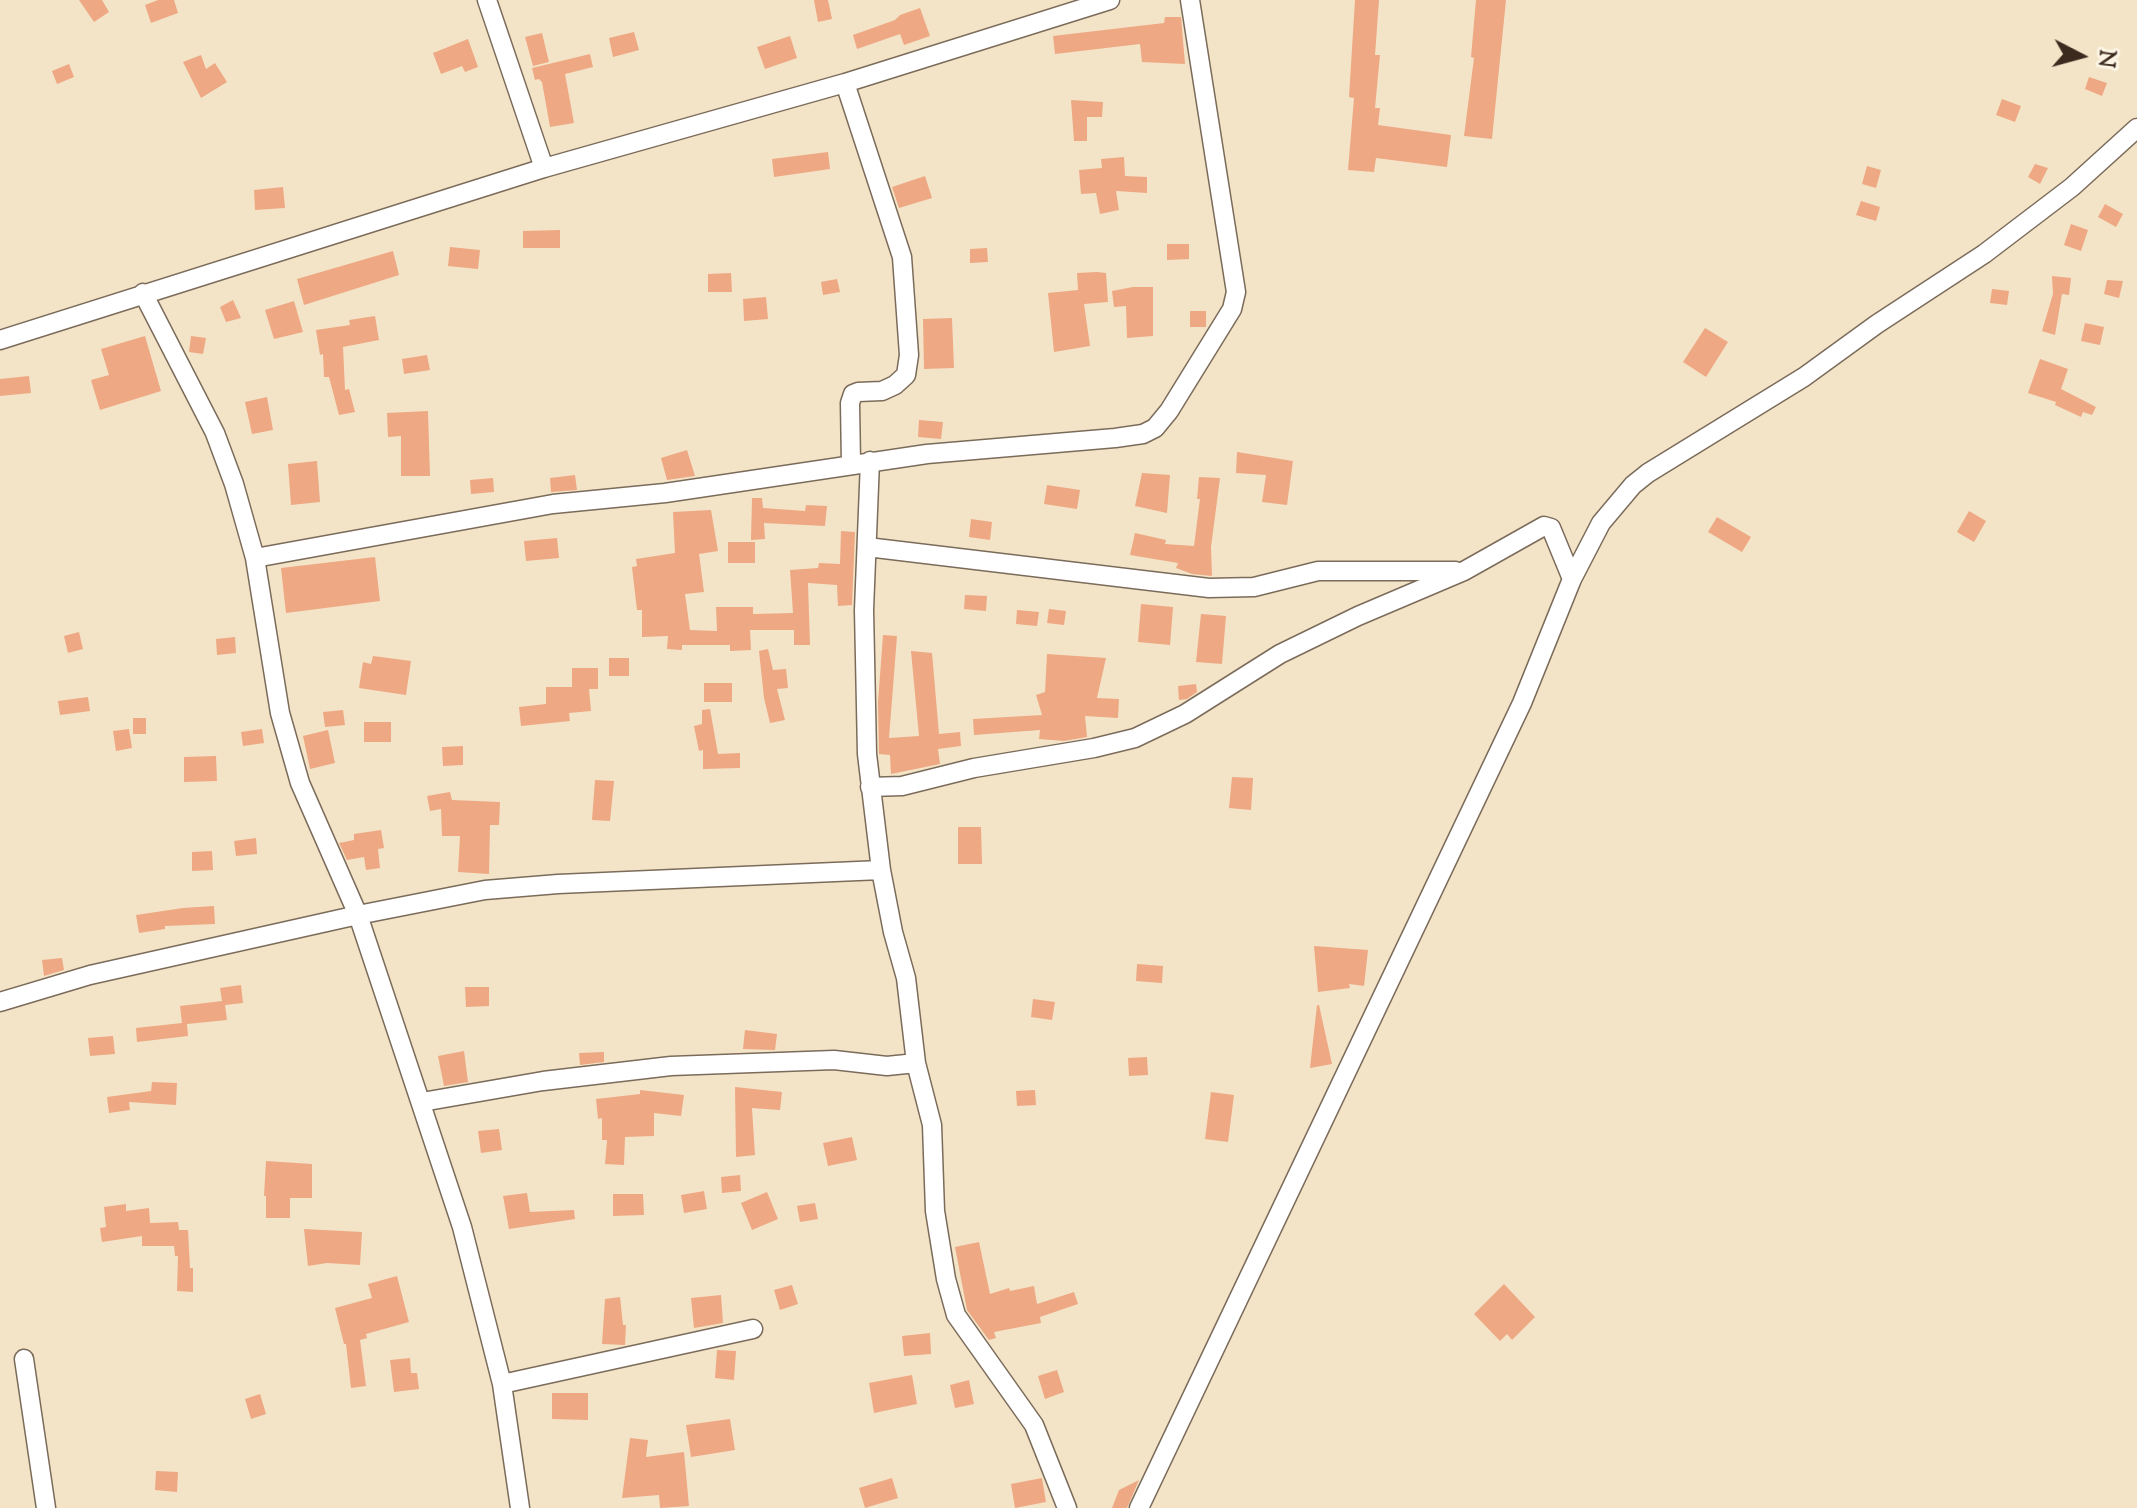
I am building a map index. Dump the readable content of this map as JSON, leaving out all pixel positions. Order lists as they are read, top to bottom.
{
  "north": "right"
}
